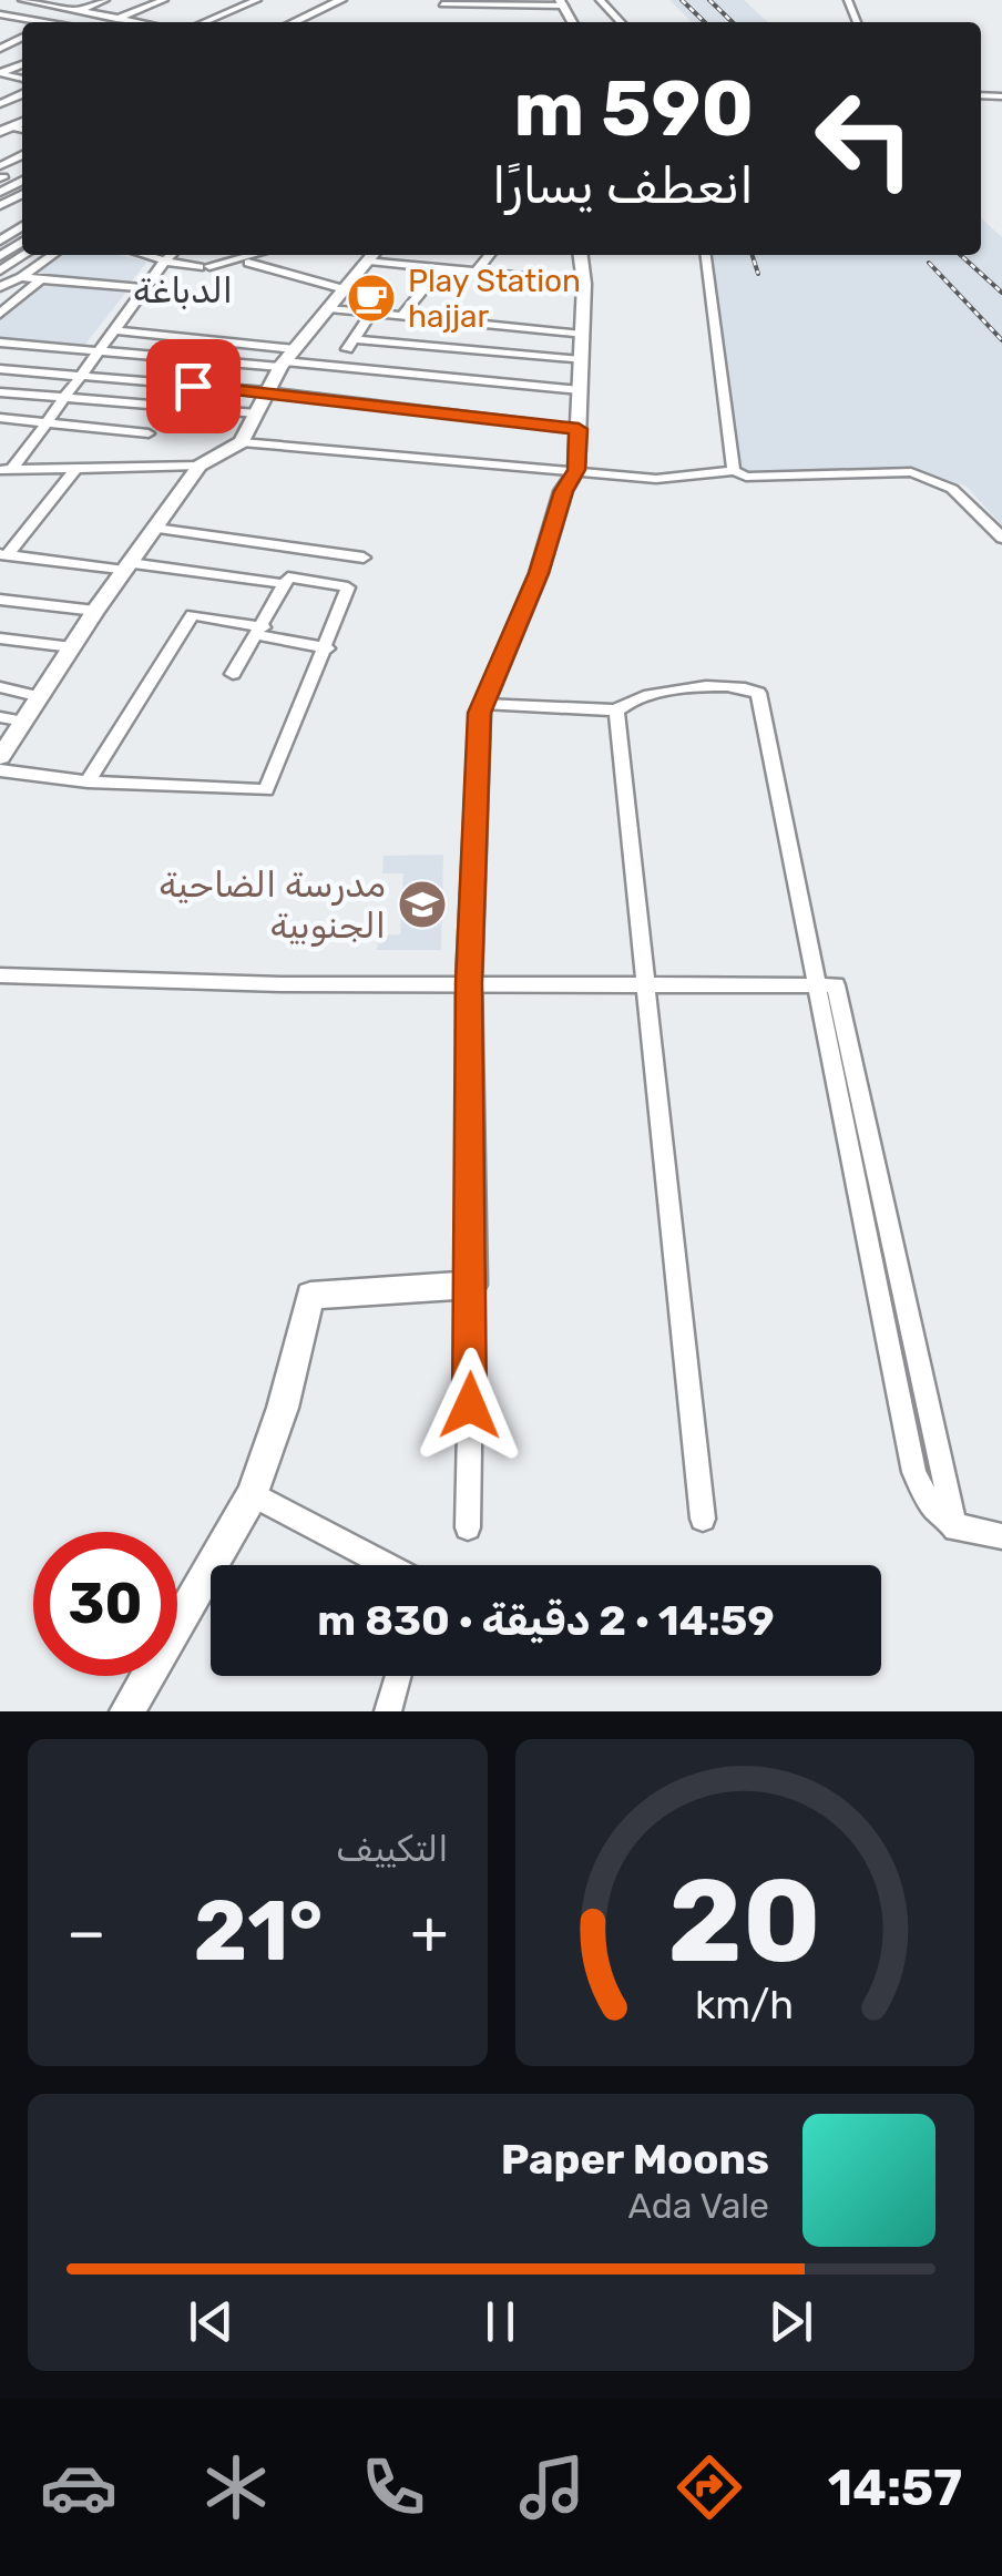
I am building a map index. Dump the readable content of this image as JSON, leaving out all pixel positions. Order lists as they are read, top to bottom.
{
  "districts": ["الدباغة"],
  "places": {
    "cafe": ["Play Station hajjar"],
    "school or university": ["مدرسة الضاحية الجنوبية"]
  },
  "page": {
    "turn": ["590 m", "انعطف يسارًا"],
    "limit": "30",
    "trip": "14:59 · 2 دقيقة · 830 m",
    "tile": "التكييف",
    "heat": ["−", "21°", "+"],
    "song": ["Paper Moons", "Ada Vale"],
    "tabs": "14:57",
    "gauge": ["20", "km/h"]
  }
}
